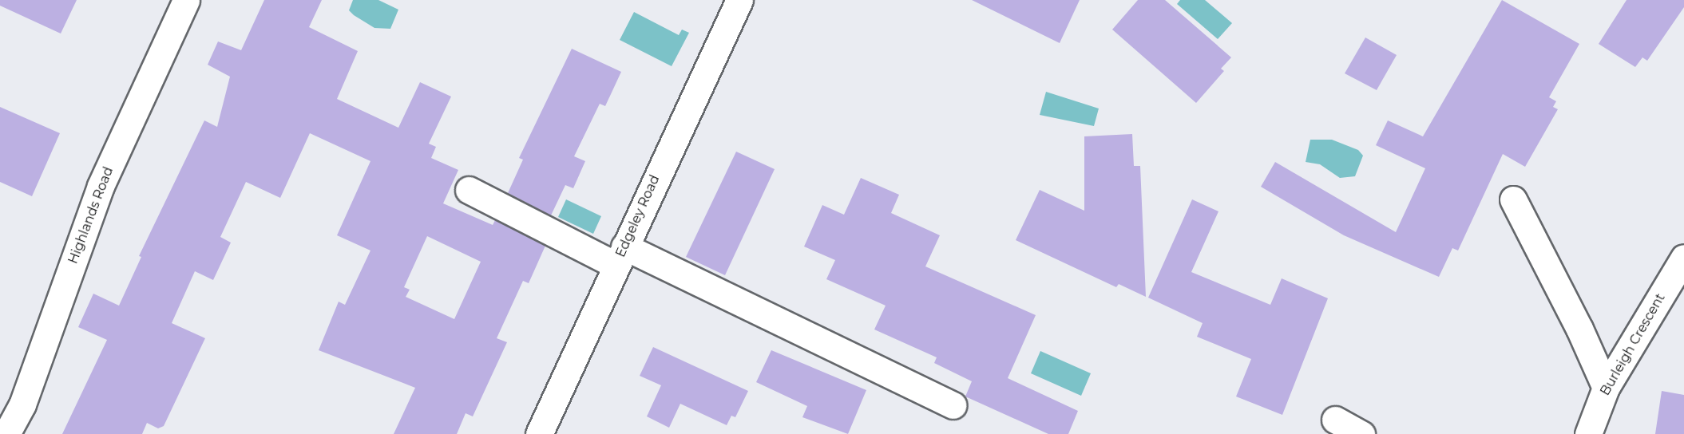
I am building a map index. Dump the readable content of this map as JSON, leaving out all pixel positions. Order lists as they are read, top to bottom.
{
  "streets": {
    "street": ["Highlands Road", "Edgeley Road", "Burleigh Crescent"]
  }
}
